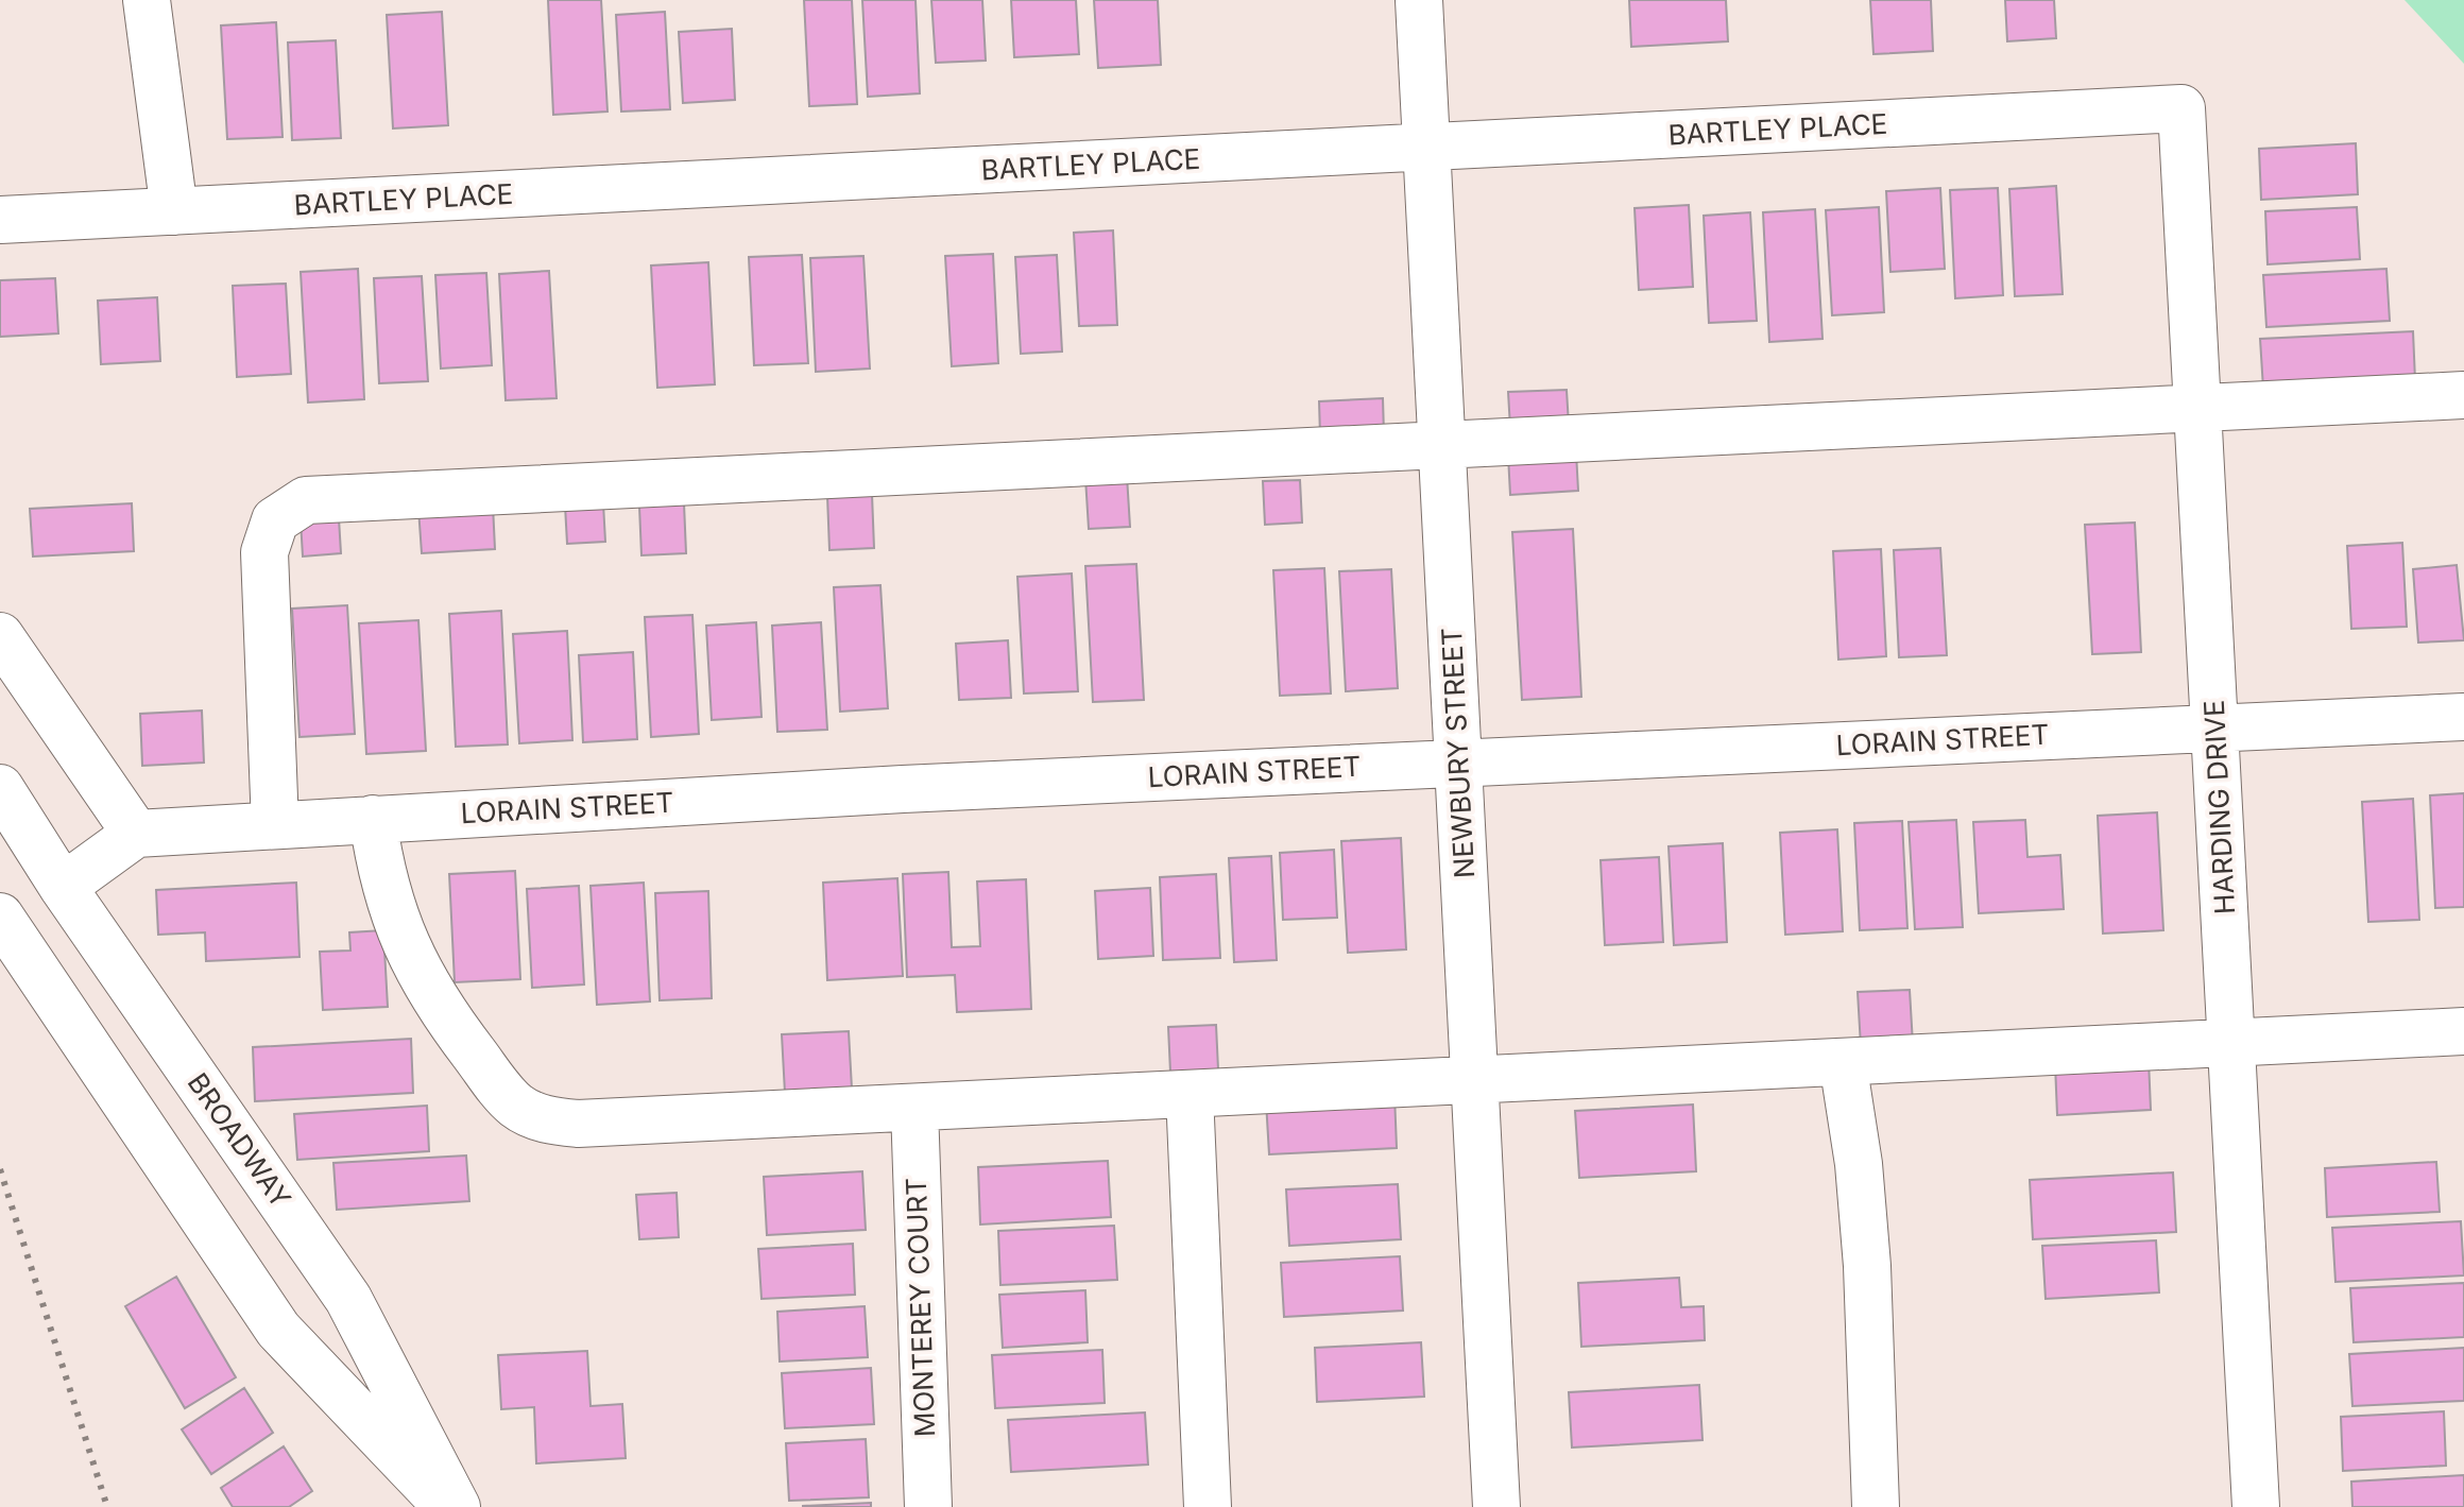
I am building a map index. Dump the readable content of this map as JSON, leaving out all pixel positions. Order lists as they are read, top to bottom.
{
  "streets": {
    "street": [
      "BARTLEY PLACE",
      "LORAIN STREET",
      "NEWBURY STREET",
      "HARDING DRIVE",
      "BROADWAY",
      "MONTEREY COURT"
    ]
  },
  "crossings": [
    ["BARTLEY PLACE", "NEWBURY STREET"],
    ["BARTLEY PLACE", "HARDING DRIVE"],
    ["LORAIN STREET", "NEWBURY STREET"],
    ["LORAIN STREET", "HARDING DRIVE"]
  ]
}
